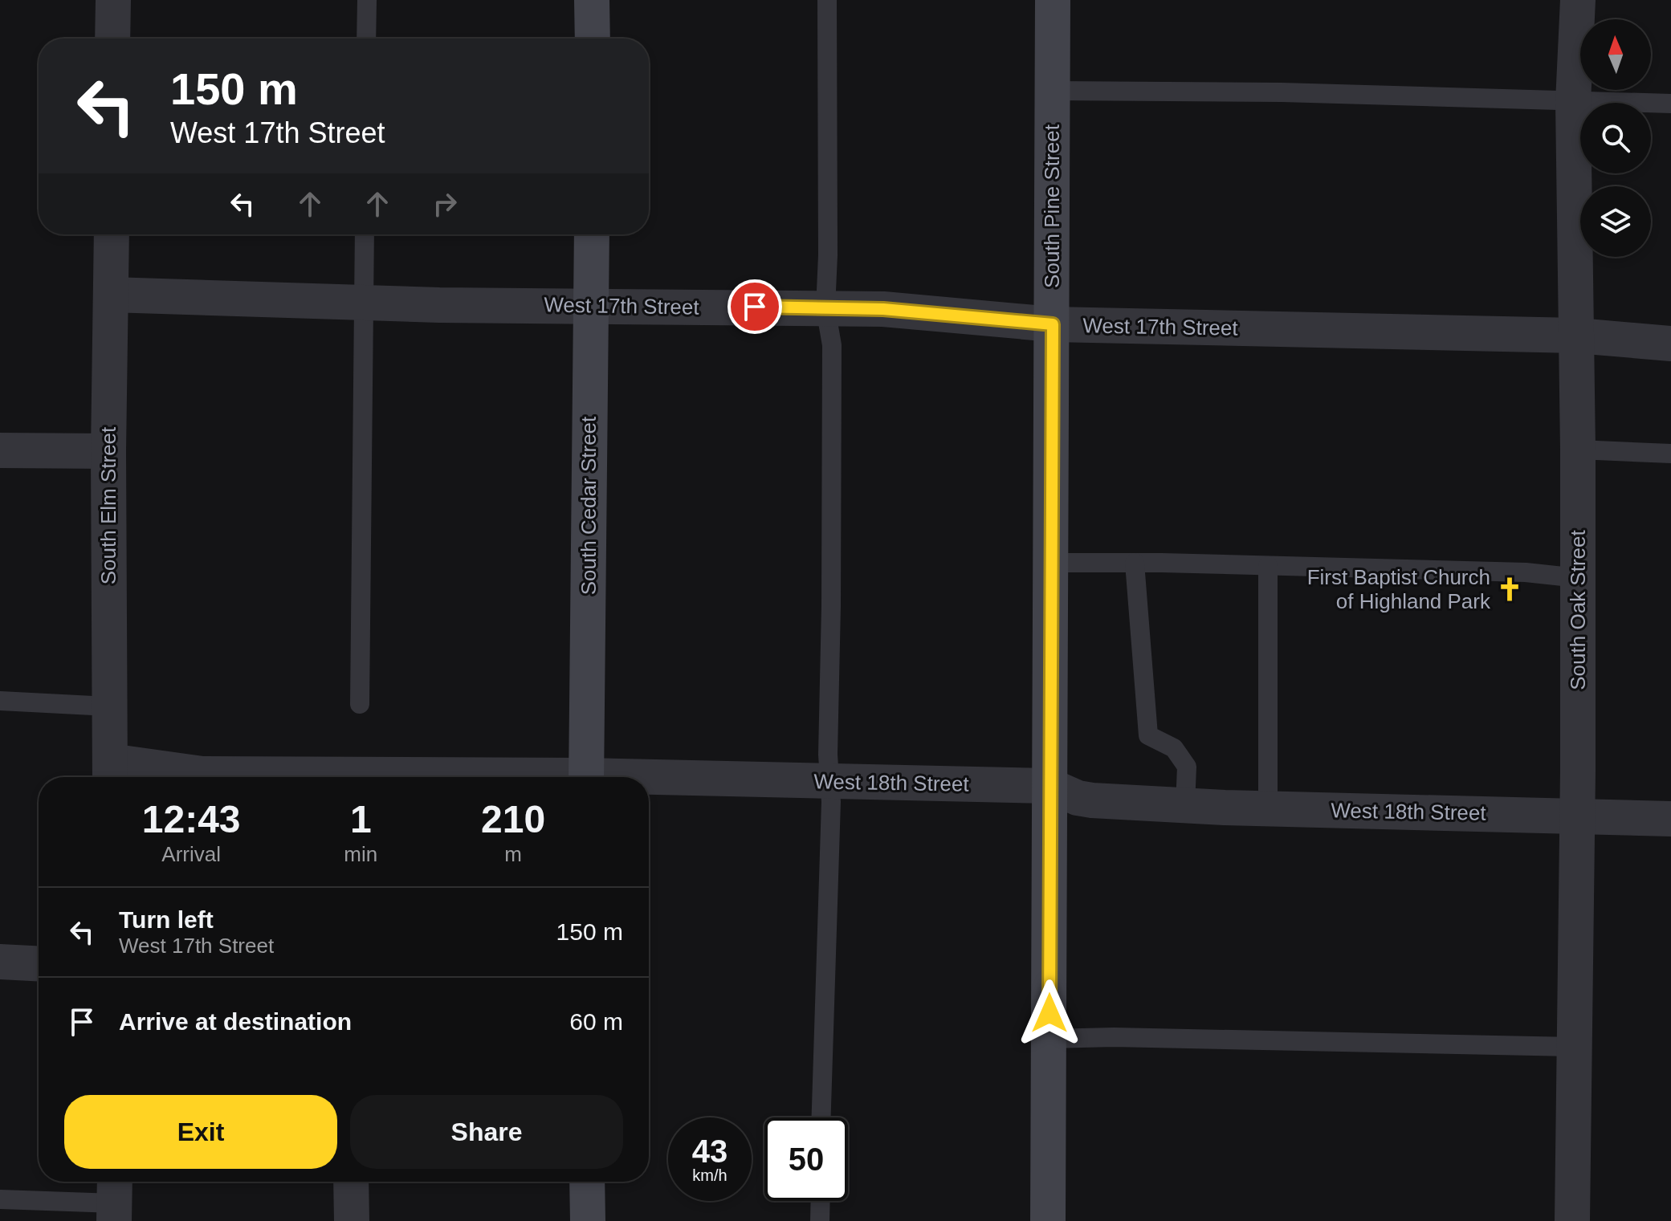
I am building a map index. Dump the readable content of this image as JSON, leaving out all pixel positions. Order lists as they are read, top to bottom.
{
  "streets": {
    "main road": ["South Pine Street", "South Cedar Street"],
    "street": [
      "West 17th Street",
      "South Elm Street",
      "South Oak Street",
      "West 18th Street"
    ]
  },
  "crossings": [
    ["South Pine Street", "West 17th Street"],
    ["South Pine Street", "West 18th Street"],
    ["West 17th Street", "South Elm Street"],
    ["West 17th Street", "South Cedar Street"],
    ["West 17th Street", "South Oak Street"],
    ["South Elm Street", "West 18th Street"],
    ["South Oak Street", "West 18th Street"]
  ],
  "places": {
    "church": ["First Baptist Church of Highland Park"]
  },
  "north": "top",
  "page": {
    "turn": ["150 m", "West 17th Street"],
    "eta": [
      "12:43",
      "Arrival",
      "1",
      "min",
      "210",
      "m"
    ],
    "list": [
      {
        "name": "Turn left",
        "note": "West 17th Street",
        "value": "150 m"
      },
      {
        "name": "Arrive at destination",
        "value": "60 m"
      }
    ],
    "buttons": ["Exit", "Share"],
    "speed": "43 km/h",
    "limit": "50"
  }
}
